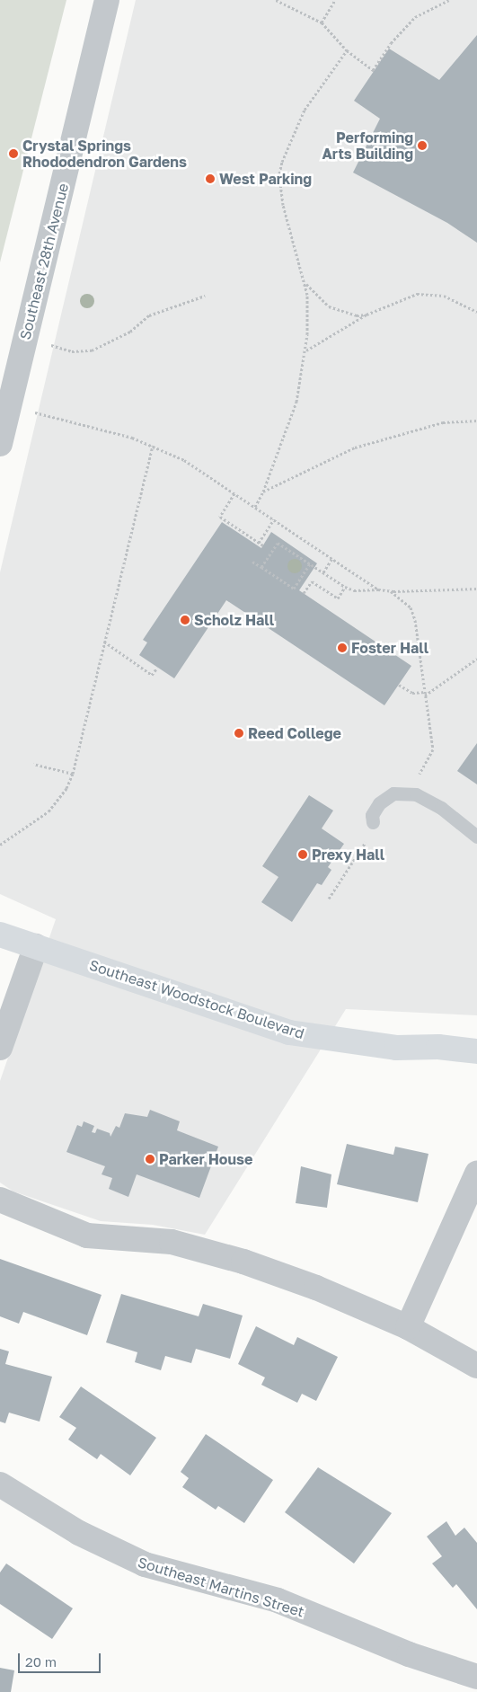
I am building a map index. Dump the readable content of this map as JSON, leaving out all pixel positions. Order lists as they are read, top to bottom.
{
  "streets": {
    "main road": ["Southeast Woodstock Boulevard"],
    "street": ["Southeast 28th Avenue", "Southeast Martins Street"]
  },
  "places": [
    "Performing Arts Building",
    "Crystal Springs Rhododendron Gardens",
    "West Parking",
    "Scholz Hall",
    "Foster Hall",
    "Reed College",
    "Prexy Hall",
    "Parker House"
  ],
  "scale_bar": "20 m"
}
